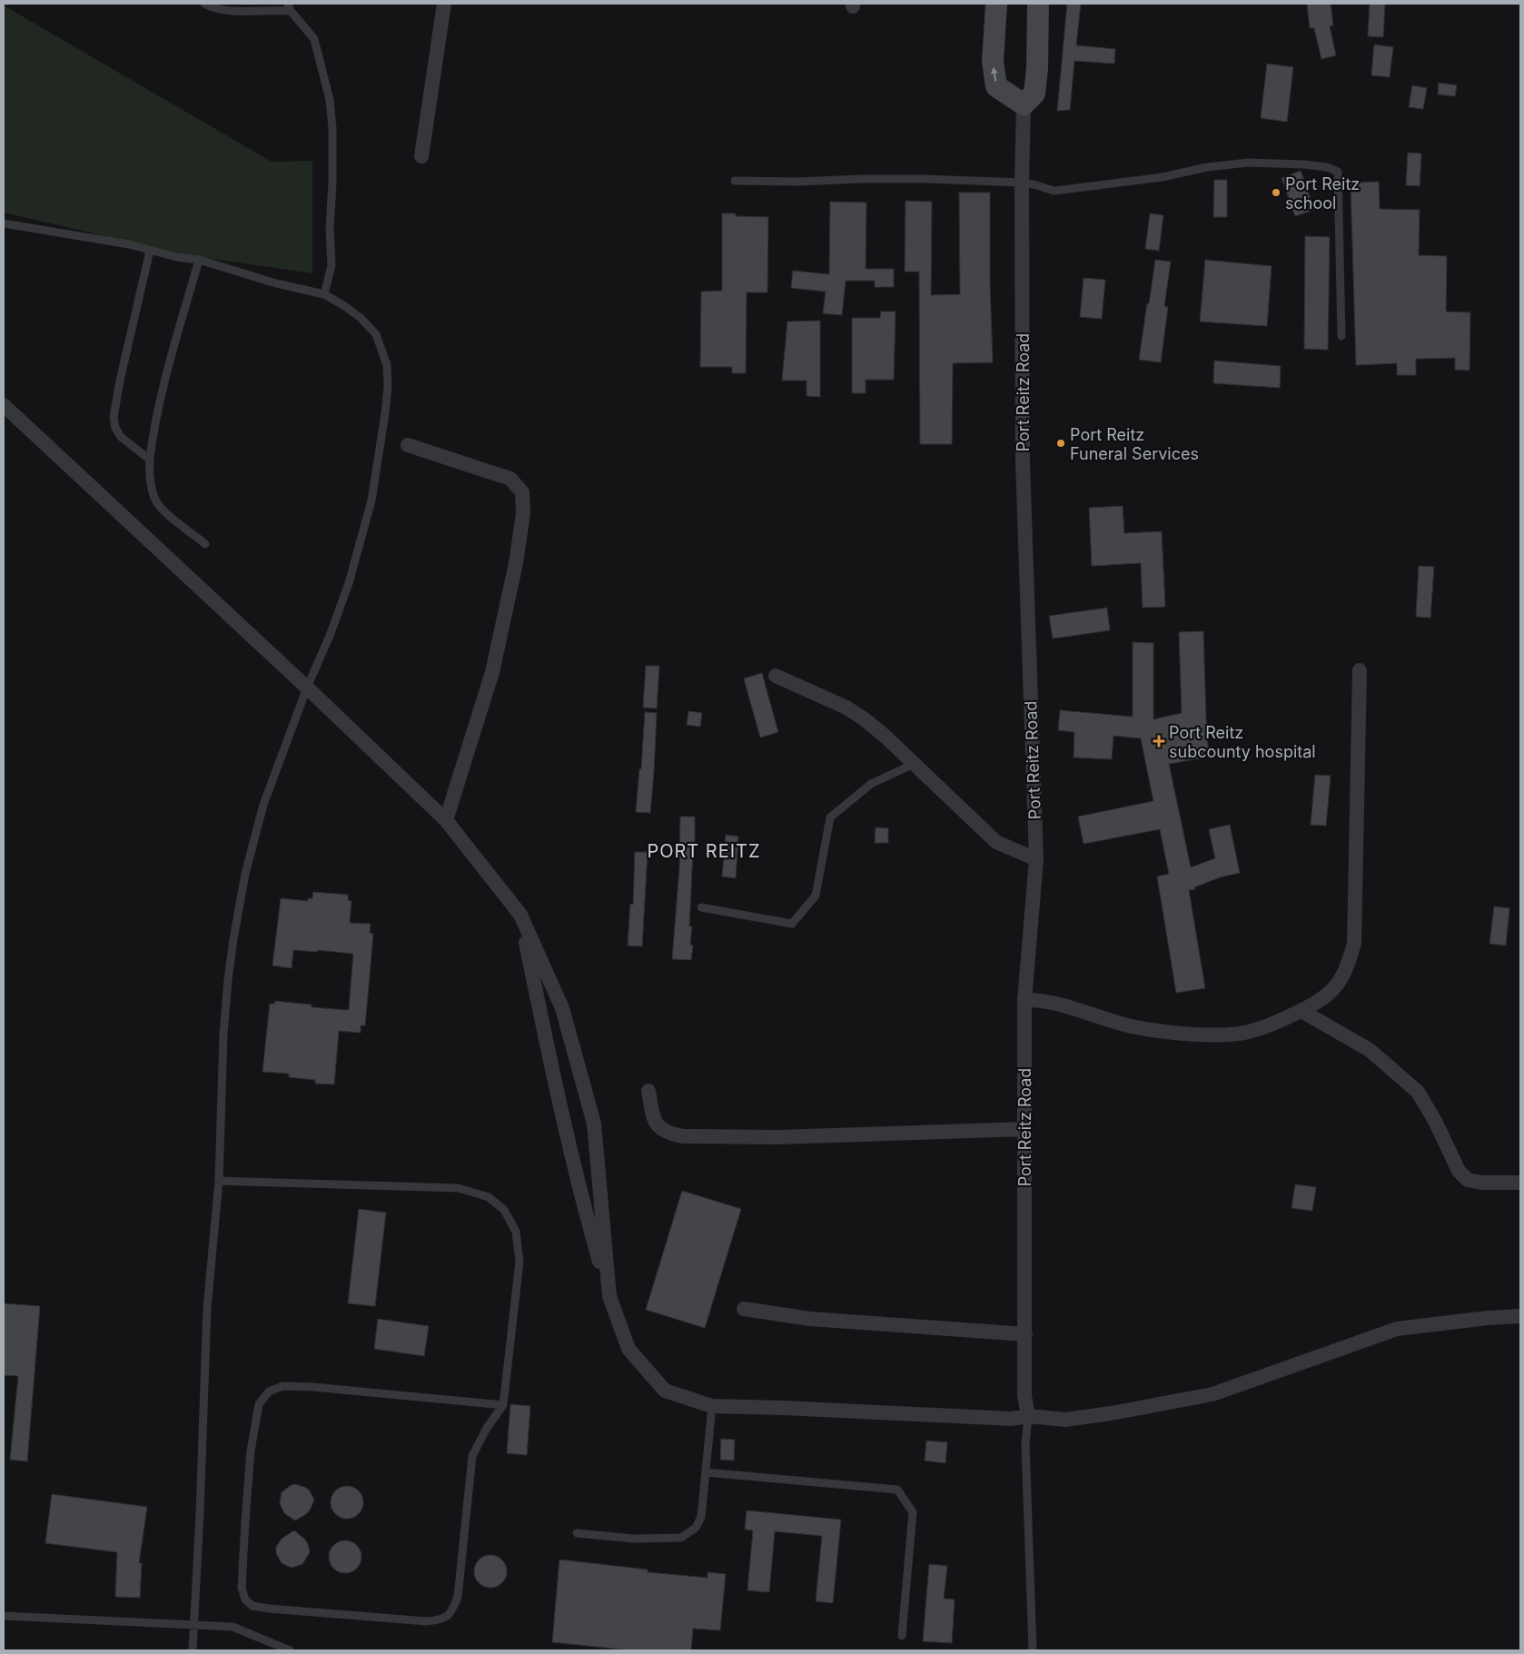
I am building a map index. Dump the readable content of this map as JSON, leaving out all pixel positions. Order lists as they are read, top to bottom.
{
  "streets": {
    "street": ["Port Reitz Road"]
  },
  "districts": ["PORT REITZ"],
  "places": {
    "other": ["Port Reitz school", "Port Reitz Funeral Services"],
    "health": ["Port Reitz subcounty hospital"]
  }
}
